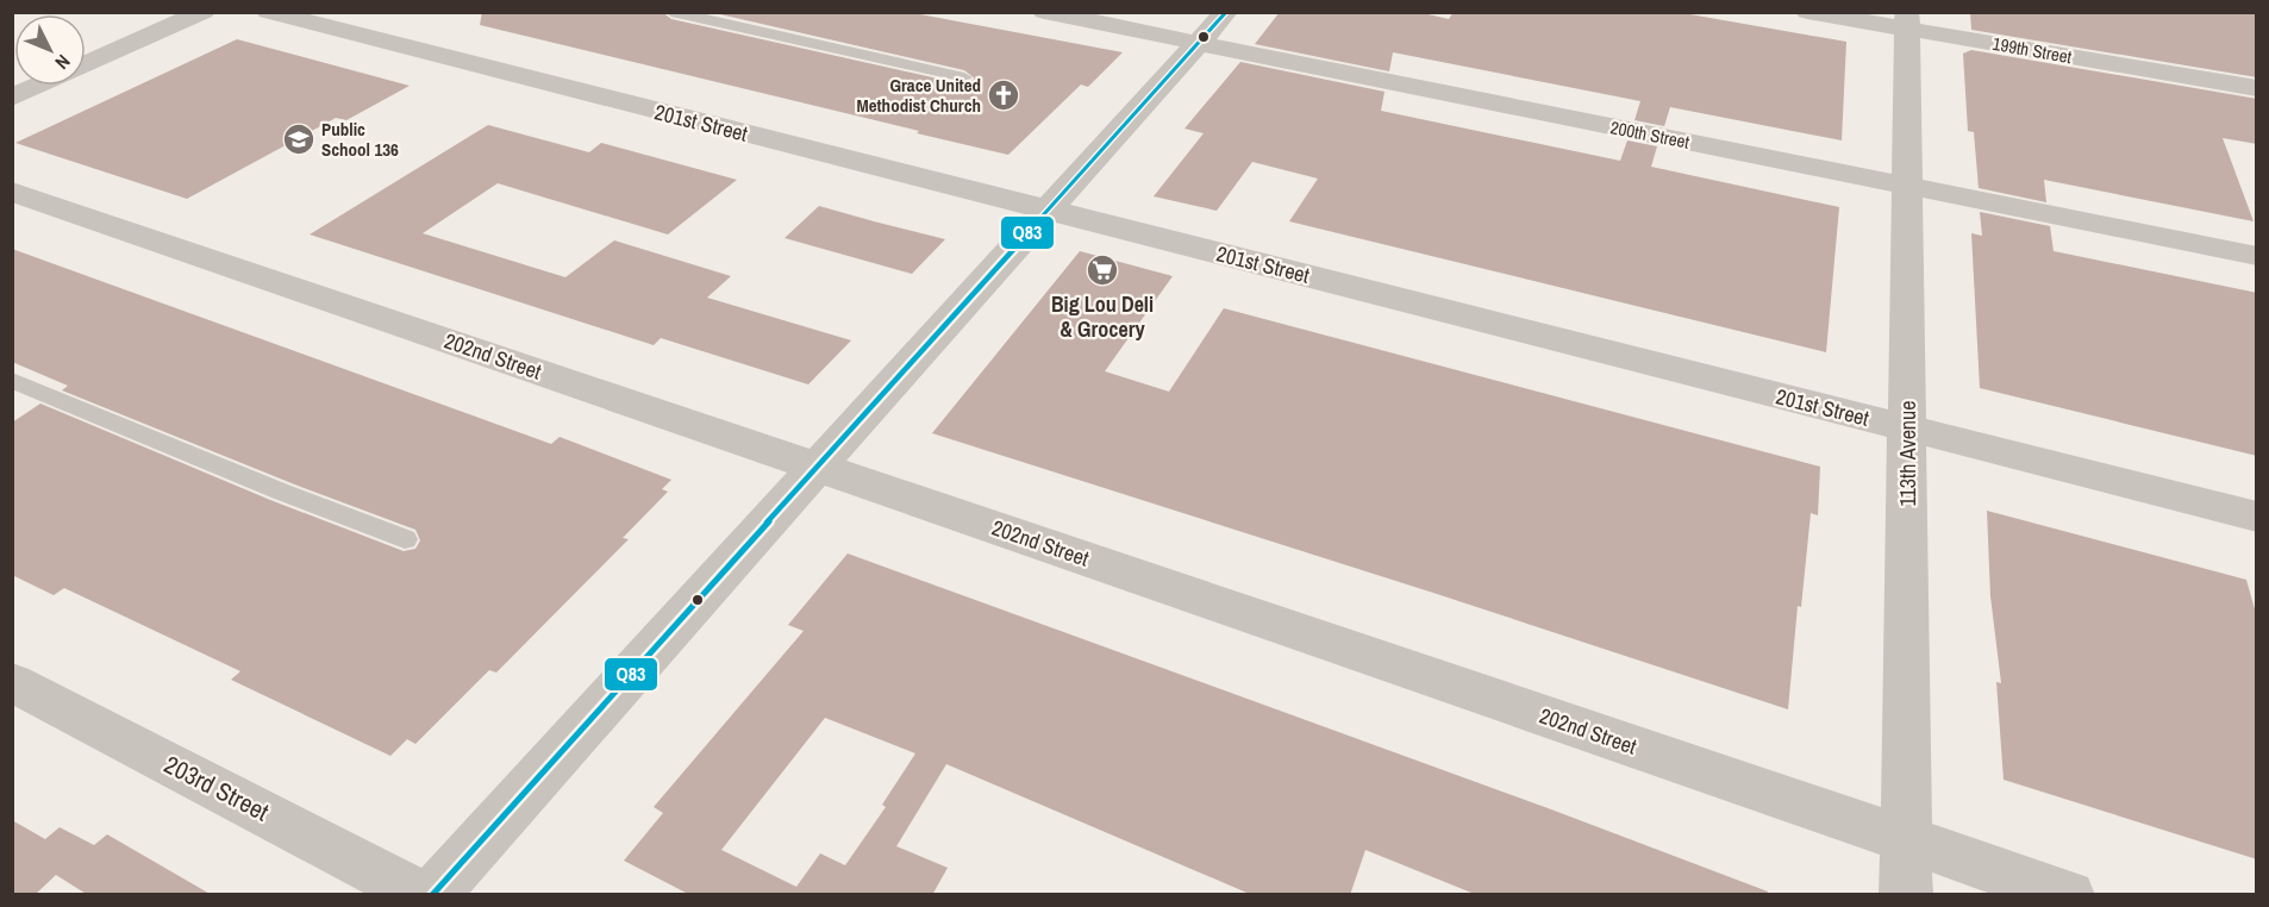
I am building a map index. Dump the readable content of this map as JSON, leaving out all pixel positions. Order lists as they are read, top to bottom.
{
  "streets": {
    "street": [
      "199th Street",
      "201st Street",
      "200th Street",
      "202nd Street",
      "113th Avenue",
      "203rd Street"
    ]
  },
  "crossings": [
    ["199th Street", "113th Avenue"],
    ["201st Street", "113th Avenue"],
    ["200th Street", "113th Avenue"],
    ["202nd Street", "113th Avenue"]
  ],
  "places": {
    "church": ["Grace United Methodist Church"],
    "school or university": ["Public School 136"],
    "supermarket": ["Big Lou Deli & Grocery"]
  },
  "lines": ["transit line Q83"],
  "north": "bottom right"
}
